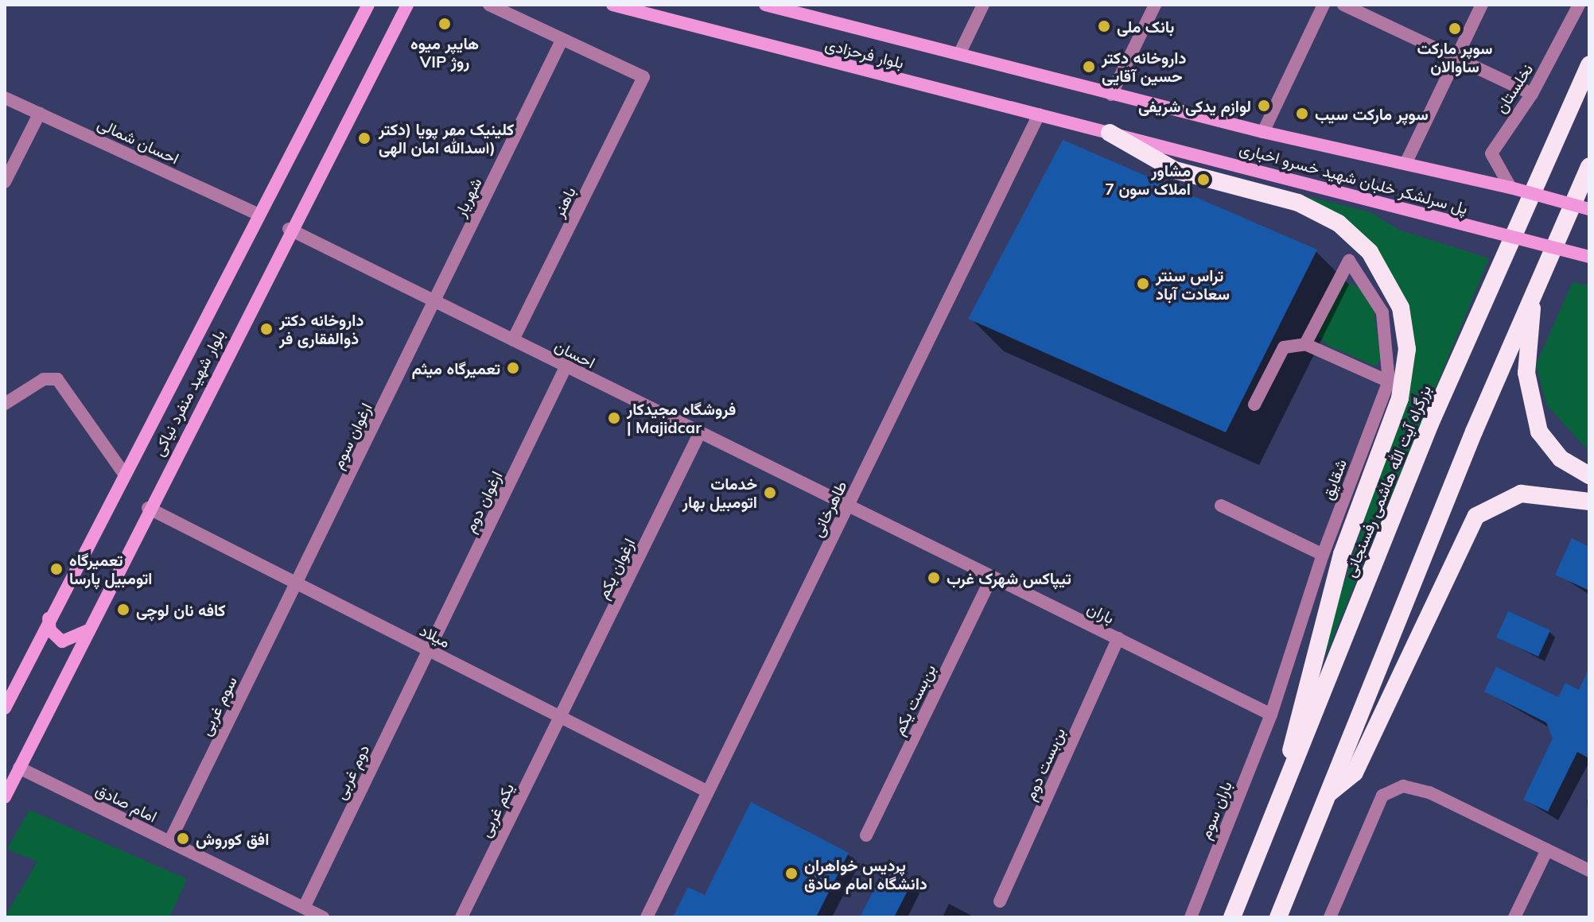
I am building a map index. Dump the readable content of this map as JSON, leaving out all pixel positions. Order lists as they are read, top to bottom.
{
  "streets": {
    "highway": ["بزرگراه آیت الله هاشمی رفسنجانی"],
    "main road": ["بلوار فرحزادی", "پل سرلشکر خلبان شهید خسرو اخباری", "بلوار شهید منفرد نیاکی"],
    "street": [
      "نخلستان",
      "احسان شمالی",
      "شهریار",
      "باهنر",
      "احسان",
      "ارغوان سوم",
      "شقایق",
      "ارغوان دوم",
      "طاهرخانی",
      "ارغوان یکم",
      "باران",
      "میلاد",
      "بن‌بست یکم",
      "سوم غربی",
      "بن‌بست دوم",
      "دوم غربی",
      "امام صادق",
      "یکم غربی",
      "باران سوم"
    ]
  },
  "crossings": [
    ["بلوار فرحزادی", "پل سرلشکر خلبان شهید خسرو اخباری"],
    ["بلوار فرحزادی", "طاهرخانی"],
    ["نخلستان", "پل سرلشکر خلبان شهید خسرو اخباری"],
    ["احسان شمالی", "بلوار شهید منفرد نیاکی"],
    ["شهریار", "باهنر"],
    ["شهریار", "احسان"],
    ["شهریار", "ارغوان سوم"],
    ["باهنر", "احسان"],
    ["احسان", "بلوار شهید منفرد نیاکی"],
    ["احسان", "ارغوان سوم"],
    ["احسان", "ارغوان دوم"],
    ["احسان", "طاهرخانی"],
    ["احسان", "ارغوان یکم"],
    ["احسان", "باران"],
    ["بلوار شهید منفرد نیاکی", "میلاد"],
    ["بلوار شهید منفرد نیاکی", "امام صادق"],
    ["ارغوان سوم", "میلاد"],
    ["ارغوان سوم", "سوم غربی"],
    ["شقایق", "باران"],
    ["شقایق", "باران سوم"],
    ["ارغوان دوم", "میلاد"],
    ["ارغوان دوم", "دوم غربی"],
    ["طاهرخانی", "باران"],
    ["طاهرخانی", "میلاد"],
    ["ارغوان یکم", "میلاد"],
    ["ارغوان یکم", "یکم غربی"],
    ["باران", "بن‌بست یکم"],
    ["باران", "بن‌بست دوم"],
    ["باران", "باران سوم"],
    ["میلاد", "سوم غربی"],
    ["میلاد", "دوم غربی"],
    ["میلاد", "یکم غربی"],
    ["سوم غربی", "امام صادق"],
    ["دوم غربی", "امام صادق"]
  ],
  "places": [
    "هایپر میوه VIP روژ",
    "بانک ملی",
    "سوپر مارکت ساوالان",
    "داروخانه دکتر حسین آقایی",
    "لوازم یدکی شریفی",
    "سوپر مارکت سیب",
    "کلینیک مهر پویا (دکتر اسدالله امان الهی)",
    "مشاور املاک سون 7",
    "تراس سنتر سعادت آباد",
    "داروخانه دکتر ذوالفقاری فر",
    "تعمیرگاه میثم",
    "فروشگاه مجیدکار | Majidcar",
    "خدمات اتومبیل بهار",
    "تعمیرگاه اتومبیل پارسا",
    "تیپاکس شهرک غرب",
    "کافه نان لوچی",
    "افق کوروش",
    "پردیس خواهران دانشگاه امام صادق"
  ]
}
